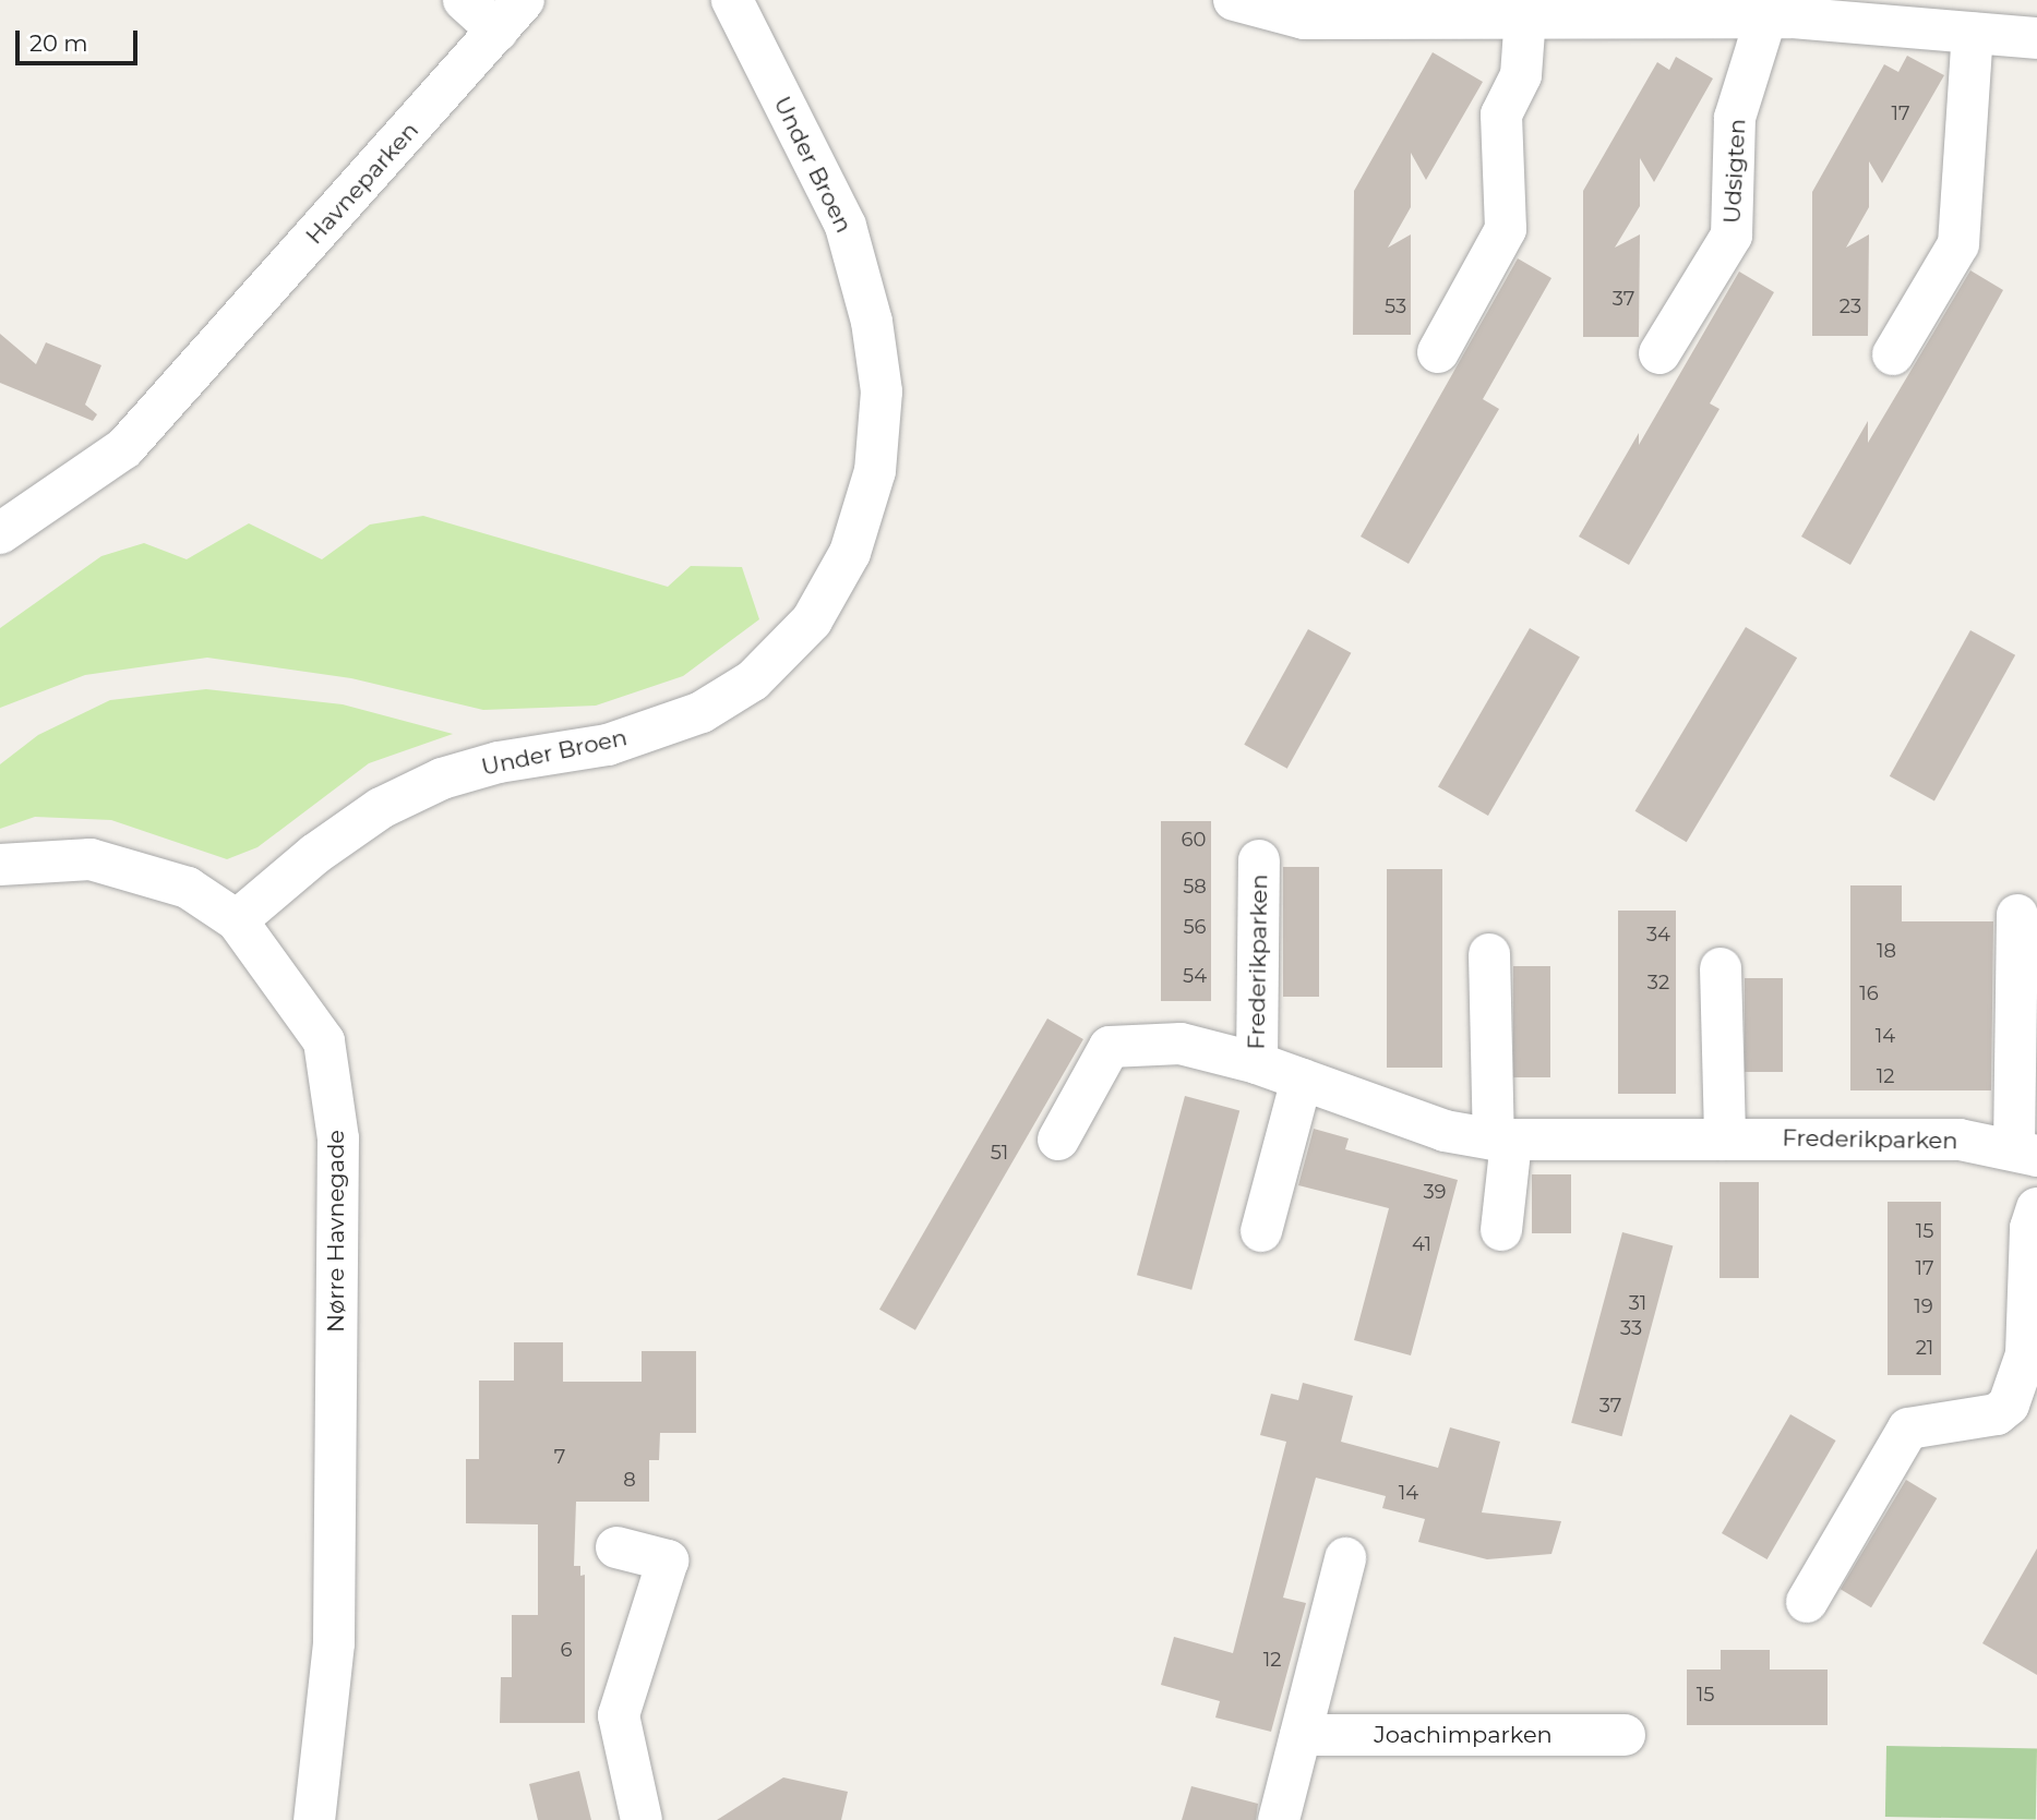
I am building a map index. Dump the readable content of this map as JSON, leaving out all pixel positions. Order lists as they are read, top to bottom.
{
  "streets": {
    "street": [
      "Under Broen",
      "Udsigten",
      "Havneparken",
      "Frederikparken",
      "Nørre Havnegade",
      "Joachimparken"
    ]
  },
  "crossings": [
    ["Under Broen", "Nørre Havnegade"]
  ],
  "house_numbers": [
    "17",
    "37",
    "53",
    "23",
    "60",
    "58",
    "56",
    "34",
    "18",
    "54",
    "32",
    "16",
    "14",
    "12",
    "51",
    "39",
    "15",
    "41",
    "17",
    "31",
    "19",
    "33",
    "21",
    "37",
    "7",
    "8",
    "14",
    "6",
    "12",
    "15"
  ],
  "scale_bar": "20 m"
}
